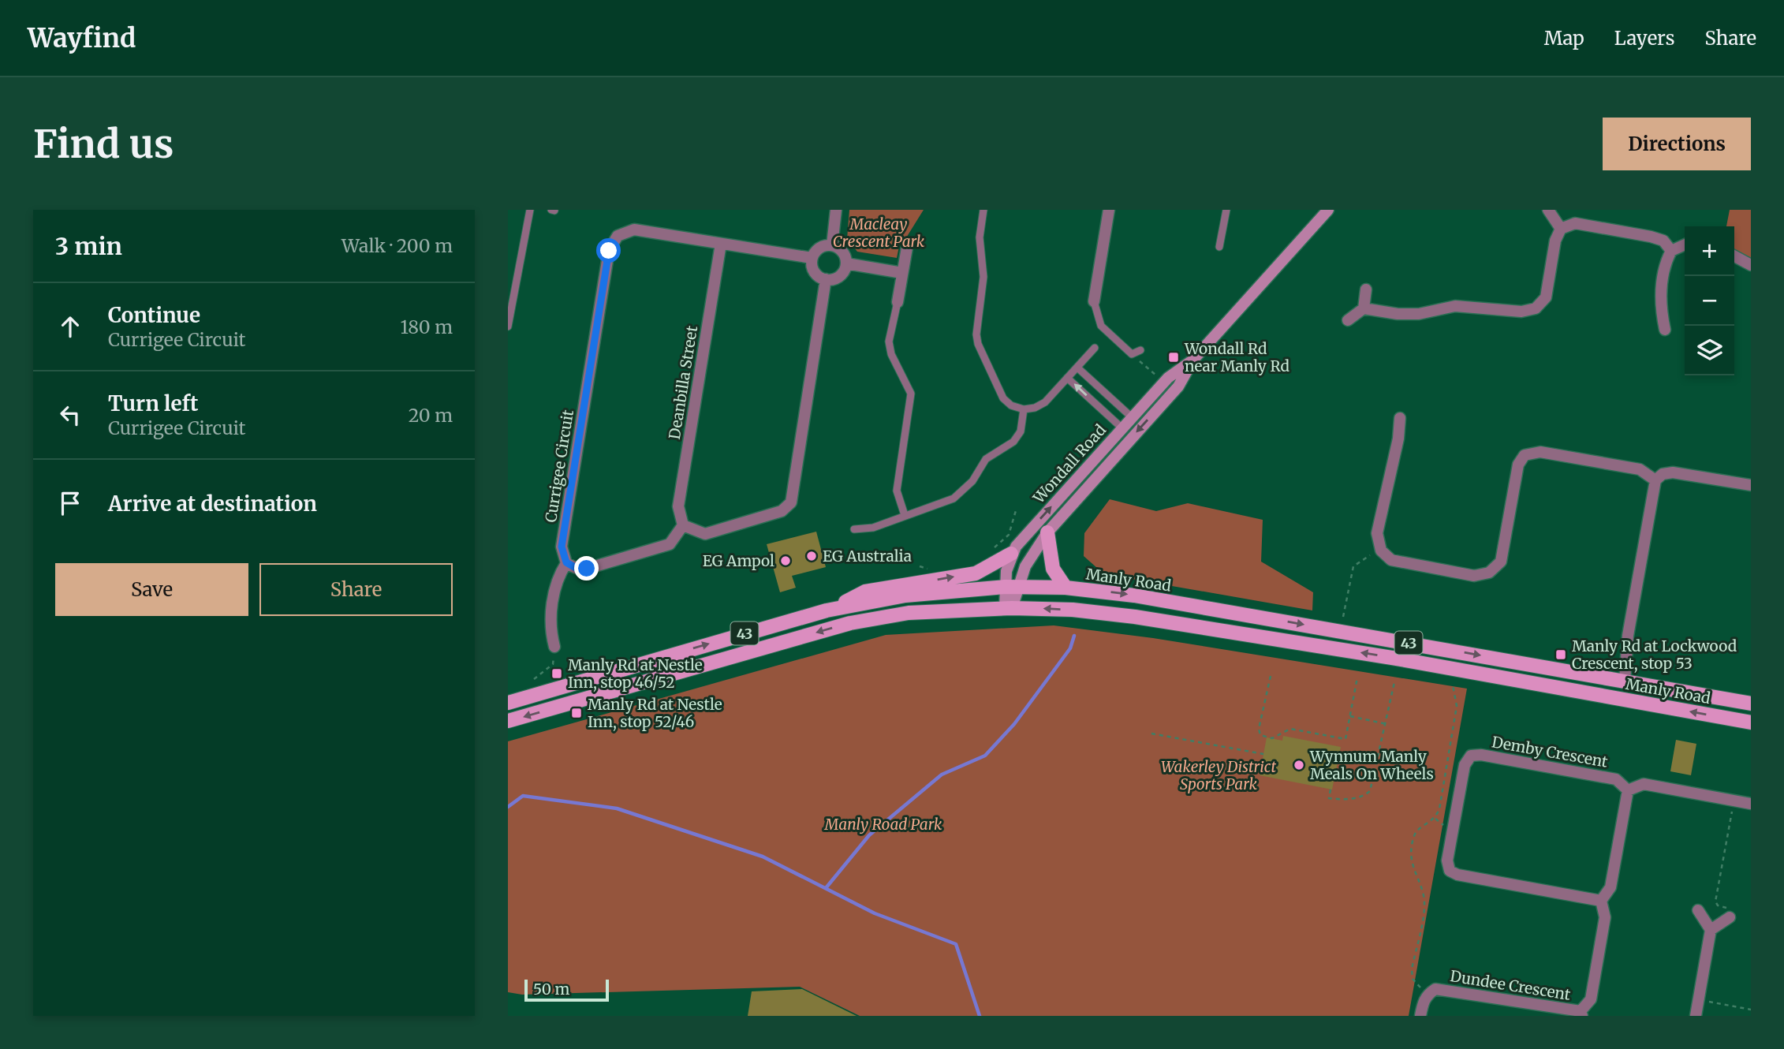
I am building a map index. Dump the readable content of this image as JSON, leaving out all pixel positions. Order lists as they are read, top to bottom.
{
  "streets": {
    "main road": ["Wondall Road", "Manly Road", "43"],
    "street": [
      "Deanbilla Street",
      "Currigee Circuit",
      "Demby Crescent",
      "Dundee Crescent"
    ]
  },
  "crossings": [
    ["Deanbilla Street", "Currigee Circuit"],
    ["Wondall Road", "Manly Road"]
  ],
  "parks": ["Macleay Crescent Park", "Wakerley District Sports Park", "Manly Road Park"],
  "places": {
    "transit": [
      "Wondall Rd near Manly Rd",
      "Manly Rd at Lockwood Crescent, stop 53",
      "Manly Rd at Nestle Inn, stop 46/52",
      "Manly Rd at Nestle Inn, stop 52/46"
    ],
    "other": ["EG Australia", "EG Ampol", "Wynnum Manly Meals On Wheels"]
  },
  "scale_bar": "50 m",
  "page": {
    "header": "Wayfind",
    "nav": ["Map", "Layers", "Share"],
    "buttons": [
      "Directions",
      ["Save", "Share"]
    ],
    "title": "Find us",
    "heading": ["3 min", "Walk · 200 m"],
    "map_buttons": ["+", "−"],
    "list": [
      ["Continue", "Currigee Circuit", "180 m"],
      ["Turn left", "Currigee Circuit", "20 m"],
      "Arrive at destination"
    ],
    "scale": "50 m"
  }
}
